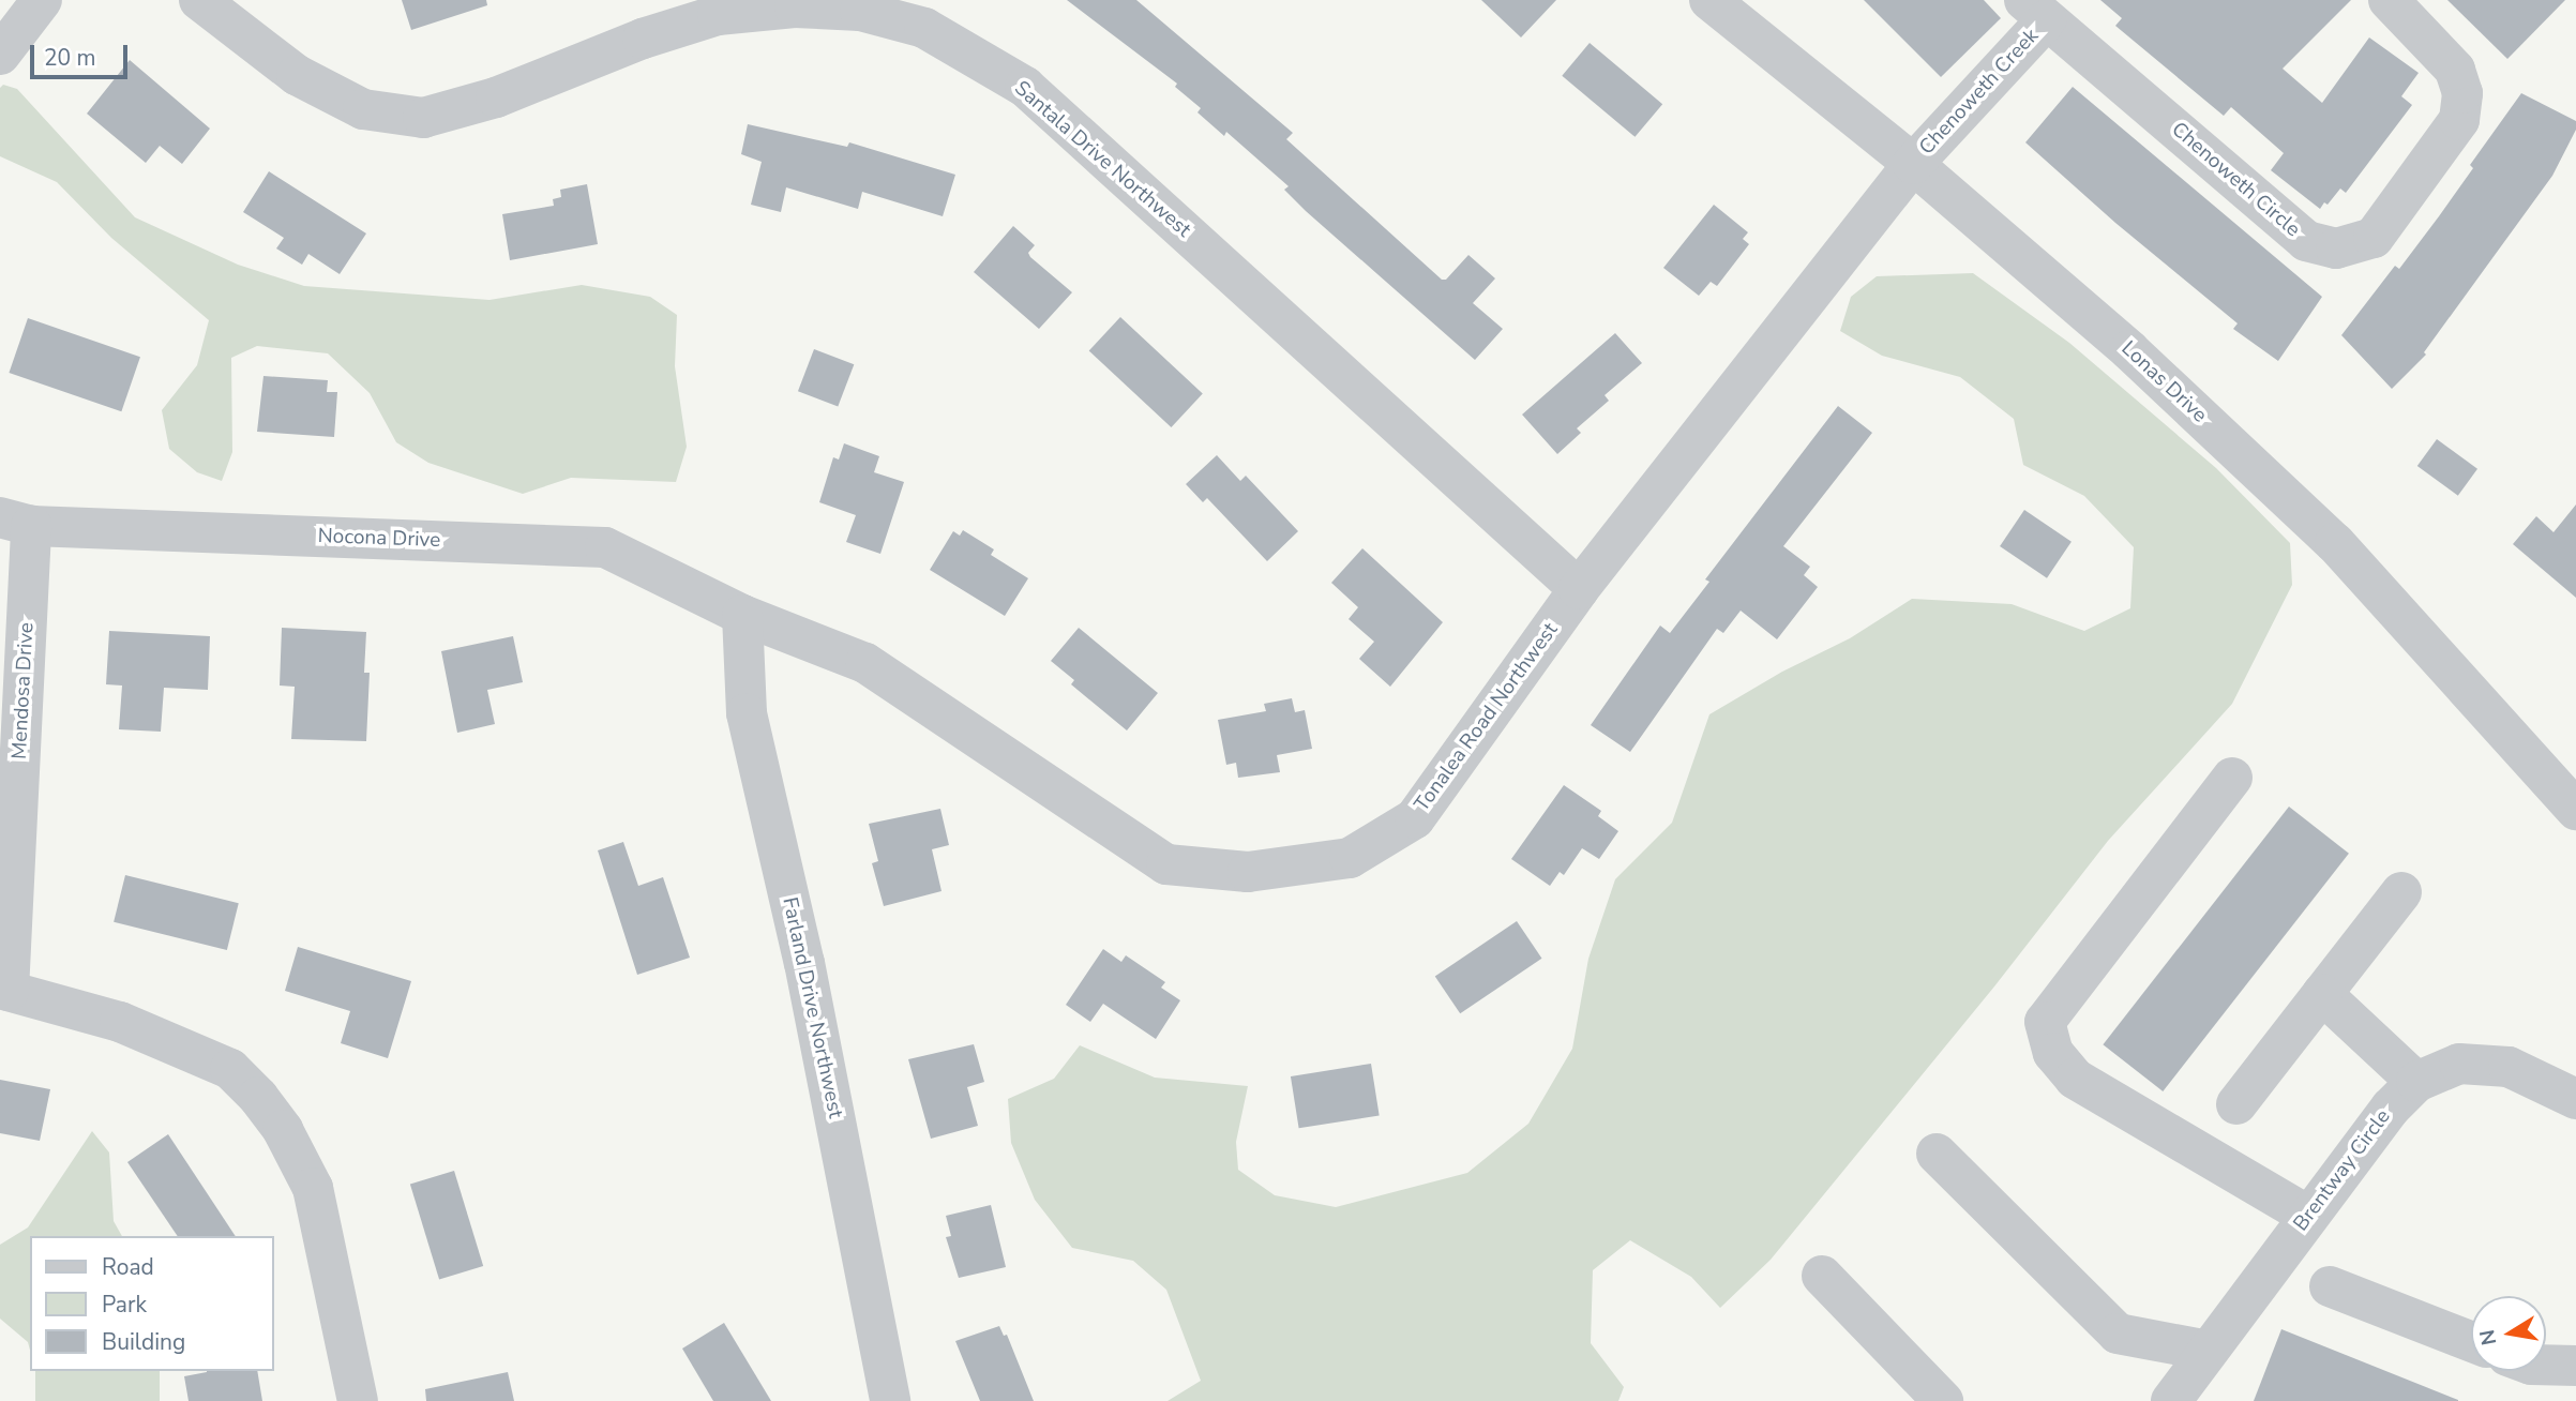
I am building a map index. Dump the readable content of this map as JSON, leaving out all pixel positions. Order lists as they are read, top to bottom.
{
  "streets": {
    "street": [
      "Chenoweth Creek",
      "Santala Drive Northwest",
      "Chenoweth Circle",
      "Lonas Drive",
      "Nocona Drive",
      "Mendosa Drive",
      "Tonalea Road Northwest",
      "Farland Drive Northwest",
      "Brentway Circle"
    ]
  },
  "crossings": [
    ["Chenoweth Creek", "Chenoweth Circle"],
    ["Chenoweth Creek", "Lonas Drive"],
    ["Chenoweth Creek", "Tonalea Road Northwest"],
    ["Santala Drive Northwest", "Tonalea Road Northwest"],
    ["Lonas Drive", "Tonalea Road Northwest"],
    ["Nocona Drive", "Mendosa Drive"],
    ["Nocona Drive", "Tonalea Road Northwest"],
    ["Nocona Drive", "Farland Drive Northwest"],
    ["Tonalea Road Northwest", "Farland Drive Northwest"]
  ],
  "legend": ["Road", "Park", "Building"],
  "scale_bar": "20 m",
  "north": "left"
}
